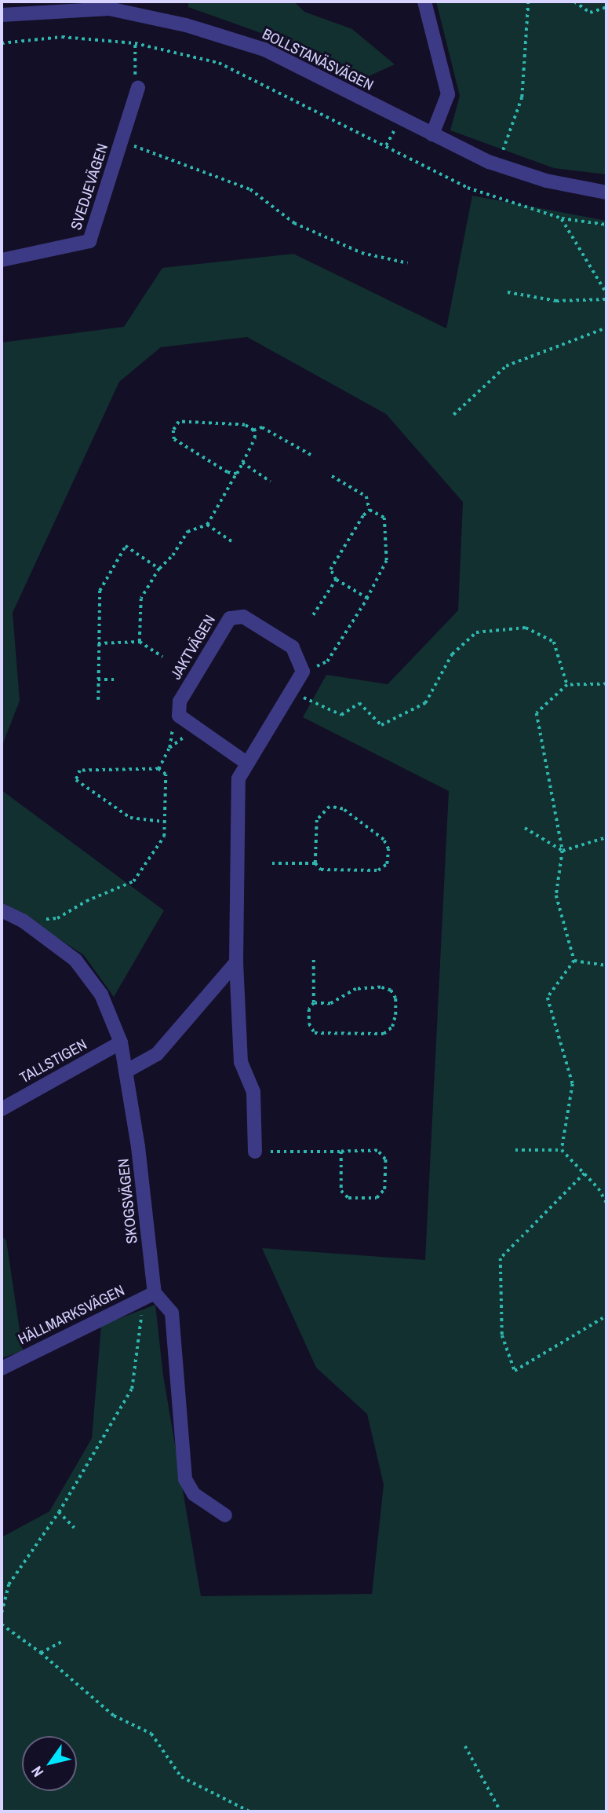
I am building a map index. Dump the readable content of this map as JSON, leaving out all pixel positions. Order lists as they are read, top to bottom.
{
  "streets": {
    "street": [
      "BOLLSTANÄSVÄGEN",
      "SVEDJEVÄGEN",
      "JAKTVÄGEN",
      "TALLSTIGEN",
      "SKOGSVÄGEN",
      "HÄLLMARKSVÄGEN"
    ]
  },
  "crossings": [
    ["TALLSTIGEN", "SKOGSVÄGEN"],
    ["SKOGSVÄGEN", "HÄLLMARKSVÄGEN"]
  ],
  "north": "bottom left"
}
